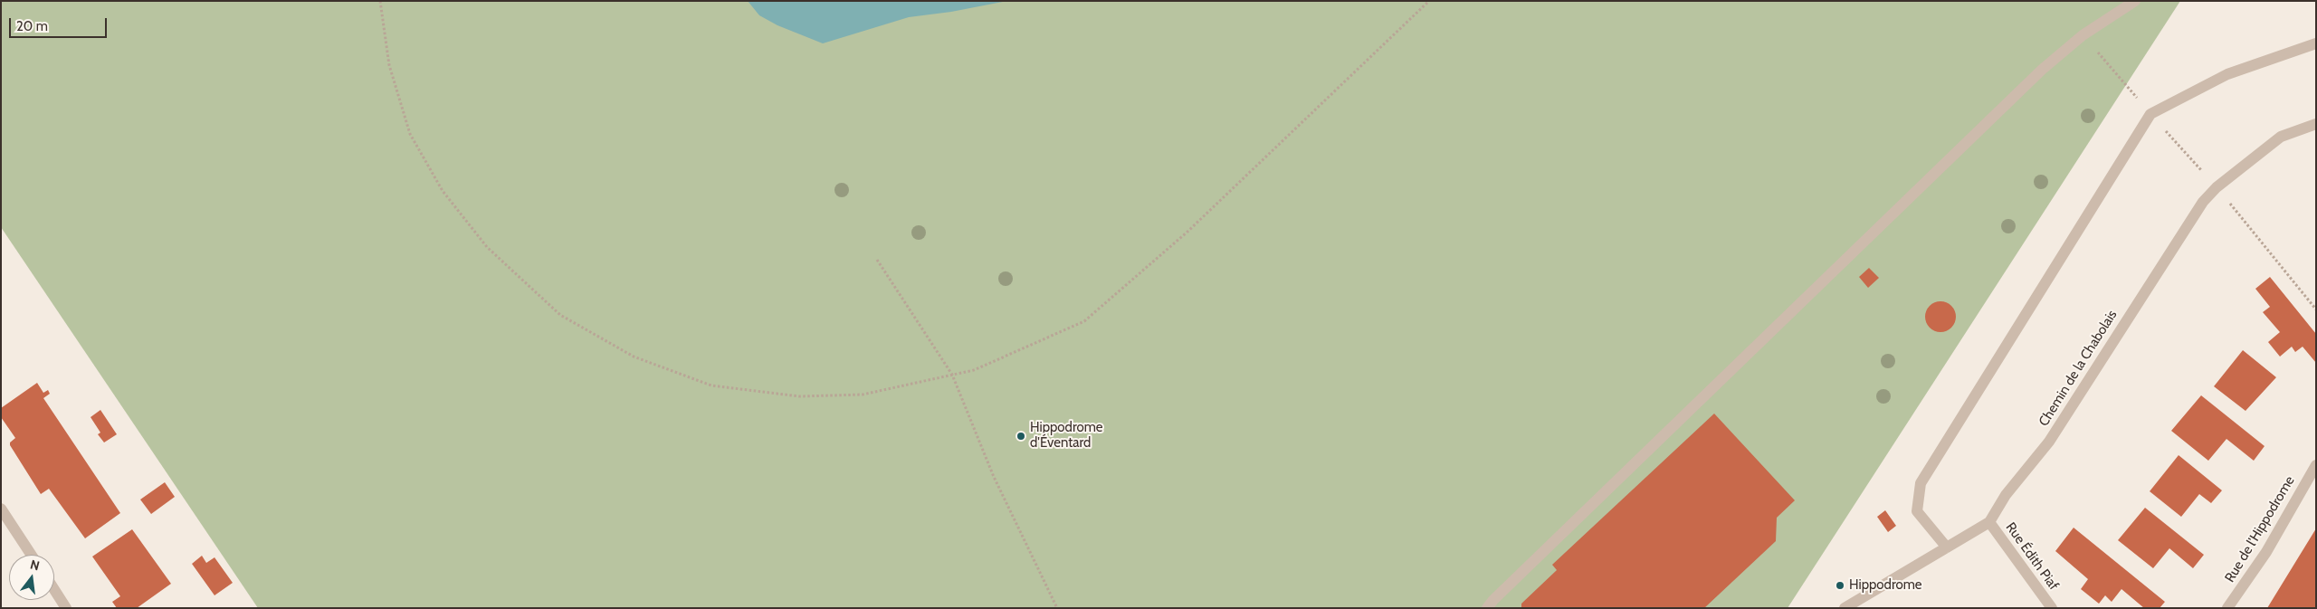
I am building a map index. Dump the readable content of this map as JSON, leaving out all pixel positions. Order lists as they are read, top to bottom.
{
  "streets": {
    "street": ["Chemin de la Chabolais", "Rue de l'Hippodrome", "Rue Édith Piaf"]
  },
  "crossings": [
    ["Chemin de la Chabolais", "Rue Édith Piaf"]
  ],
  "places": ["Hippodrome d'Éventard", "Hippodrome"],
  "scale_bar": "20 m",
  "north": "top"
}
